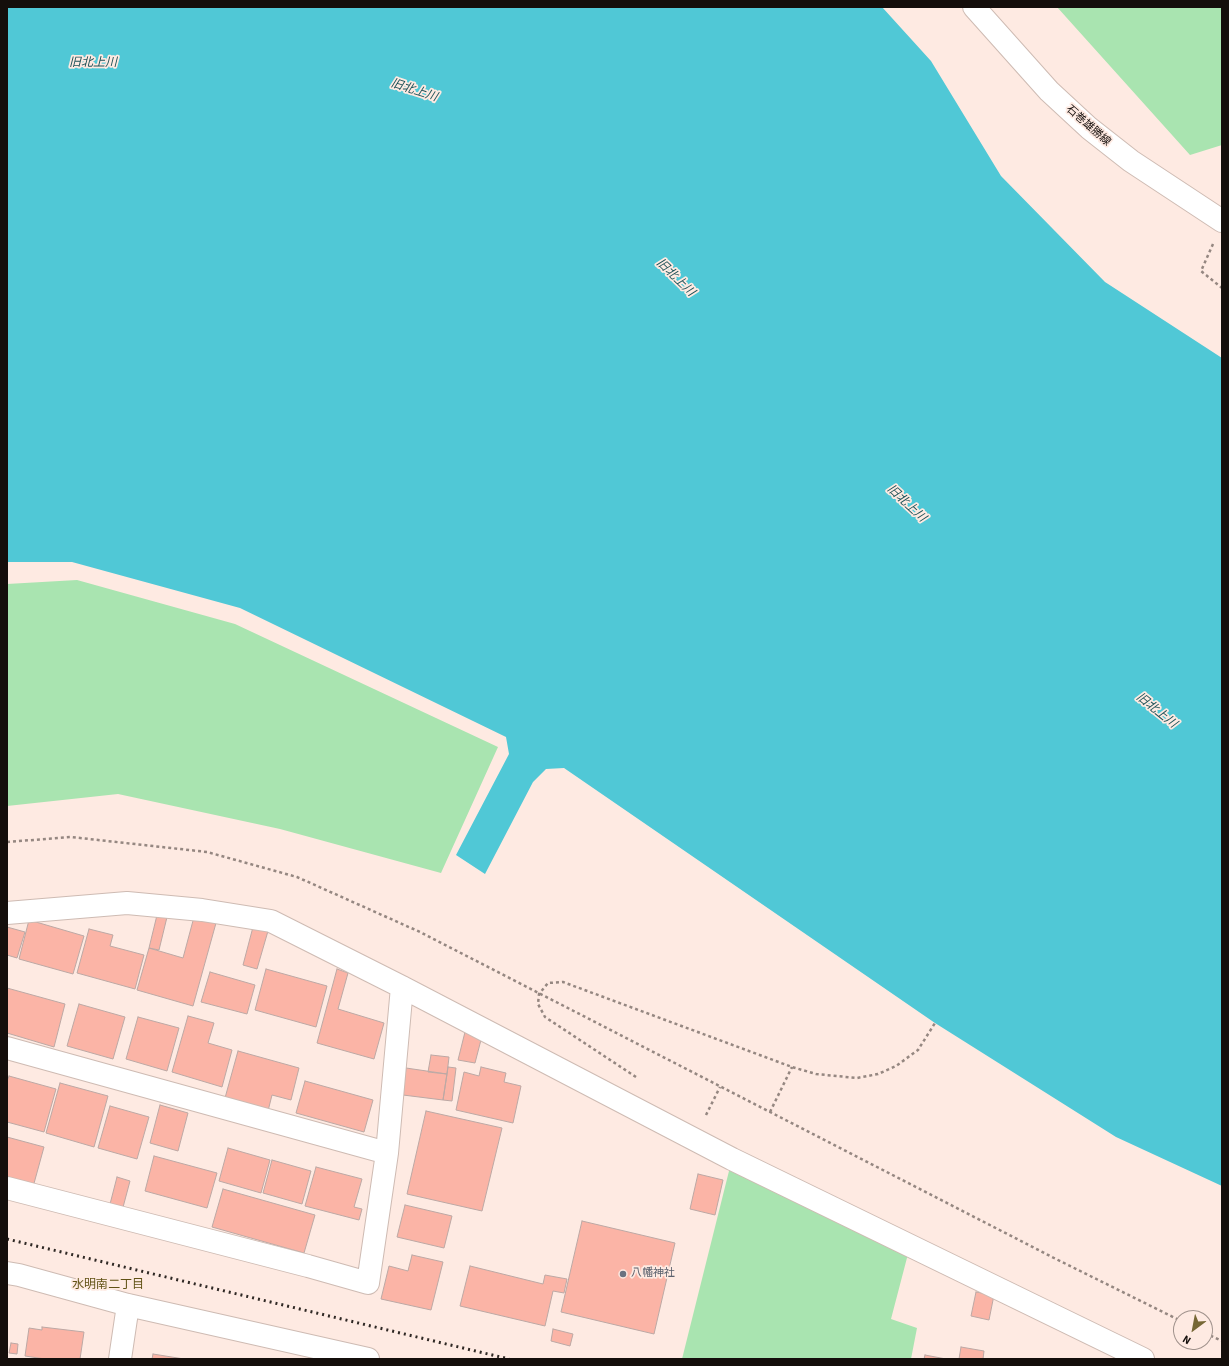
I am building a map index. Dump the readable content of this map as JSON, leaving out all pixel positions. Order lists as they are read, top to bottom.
{
  "streets": {
    "street": ["石巻雄勝線"]
  },
  "districts": ["水明南二丁目"],
  "water": ["旧北上川"],
  "places": ["八幡神社"],
  "north": "bottom left"
}
